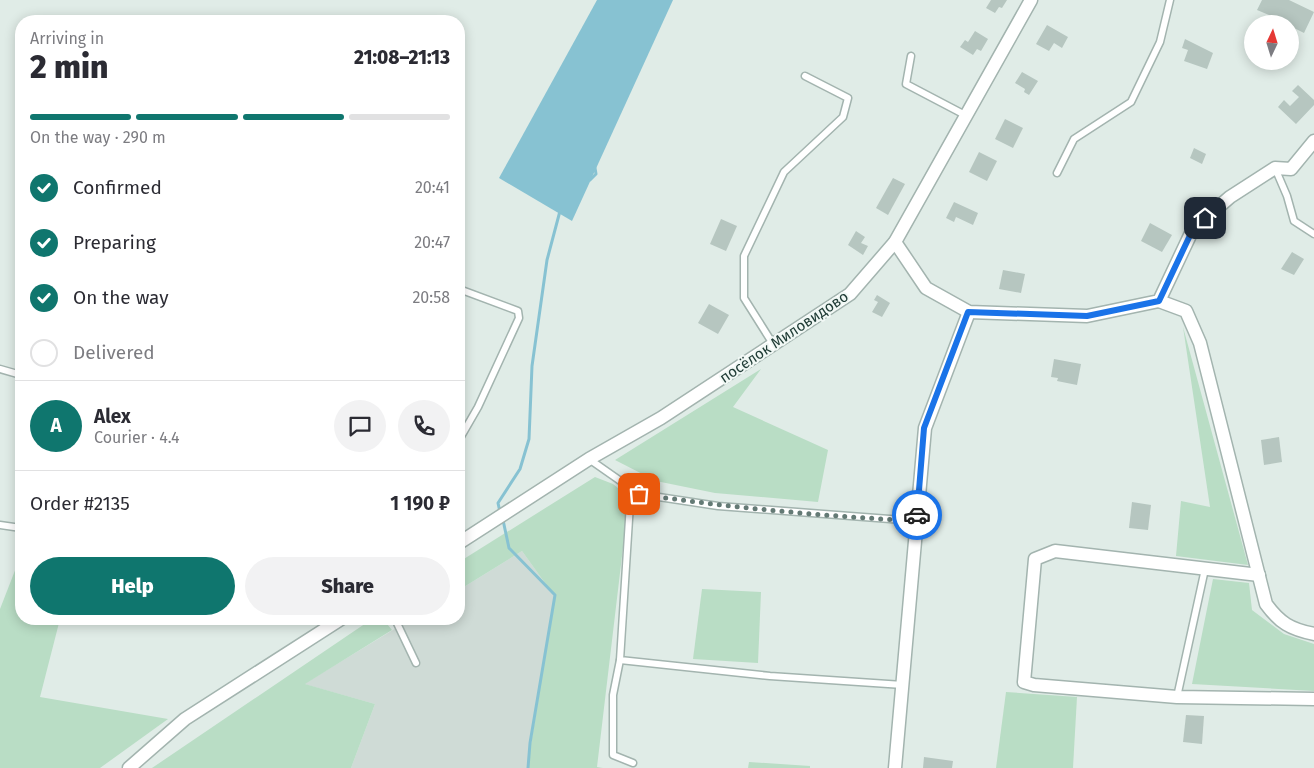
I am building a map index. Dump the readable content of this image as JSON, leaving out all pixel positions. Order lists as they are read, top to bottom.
{
  "streets": {
    "street": ["посёлок Миловидово"]
  },
  "north": "top",
  "page": {
    "heading": ["2 min", "Arriving in", "21:08–21:13"],
    "panel": [
      "Alex",
      "Courier · 4.4",
      "Order #2135",
      "1 190 ₽"
    ],
    "bar": "On the way · 290 m",
    "list": [
      ["Confirmed", "20:41"],
      ["Preparing", "20:47"],
      ["On the way", "20:58"],
      "Delivered"
    ],
    "round": "A",
    "buttons": ["Help", "Share"]
  }
}
